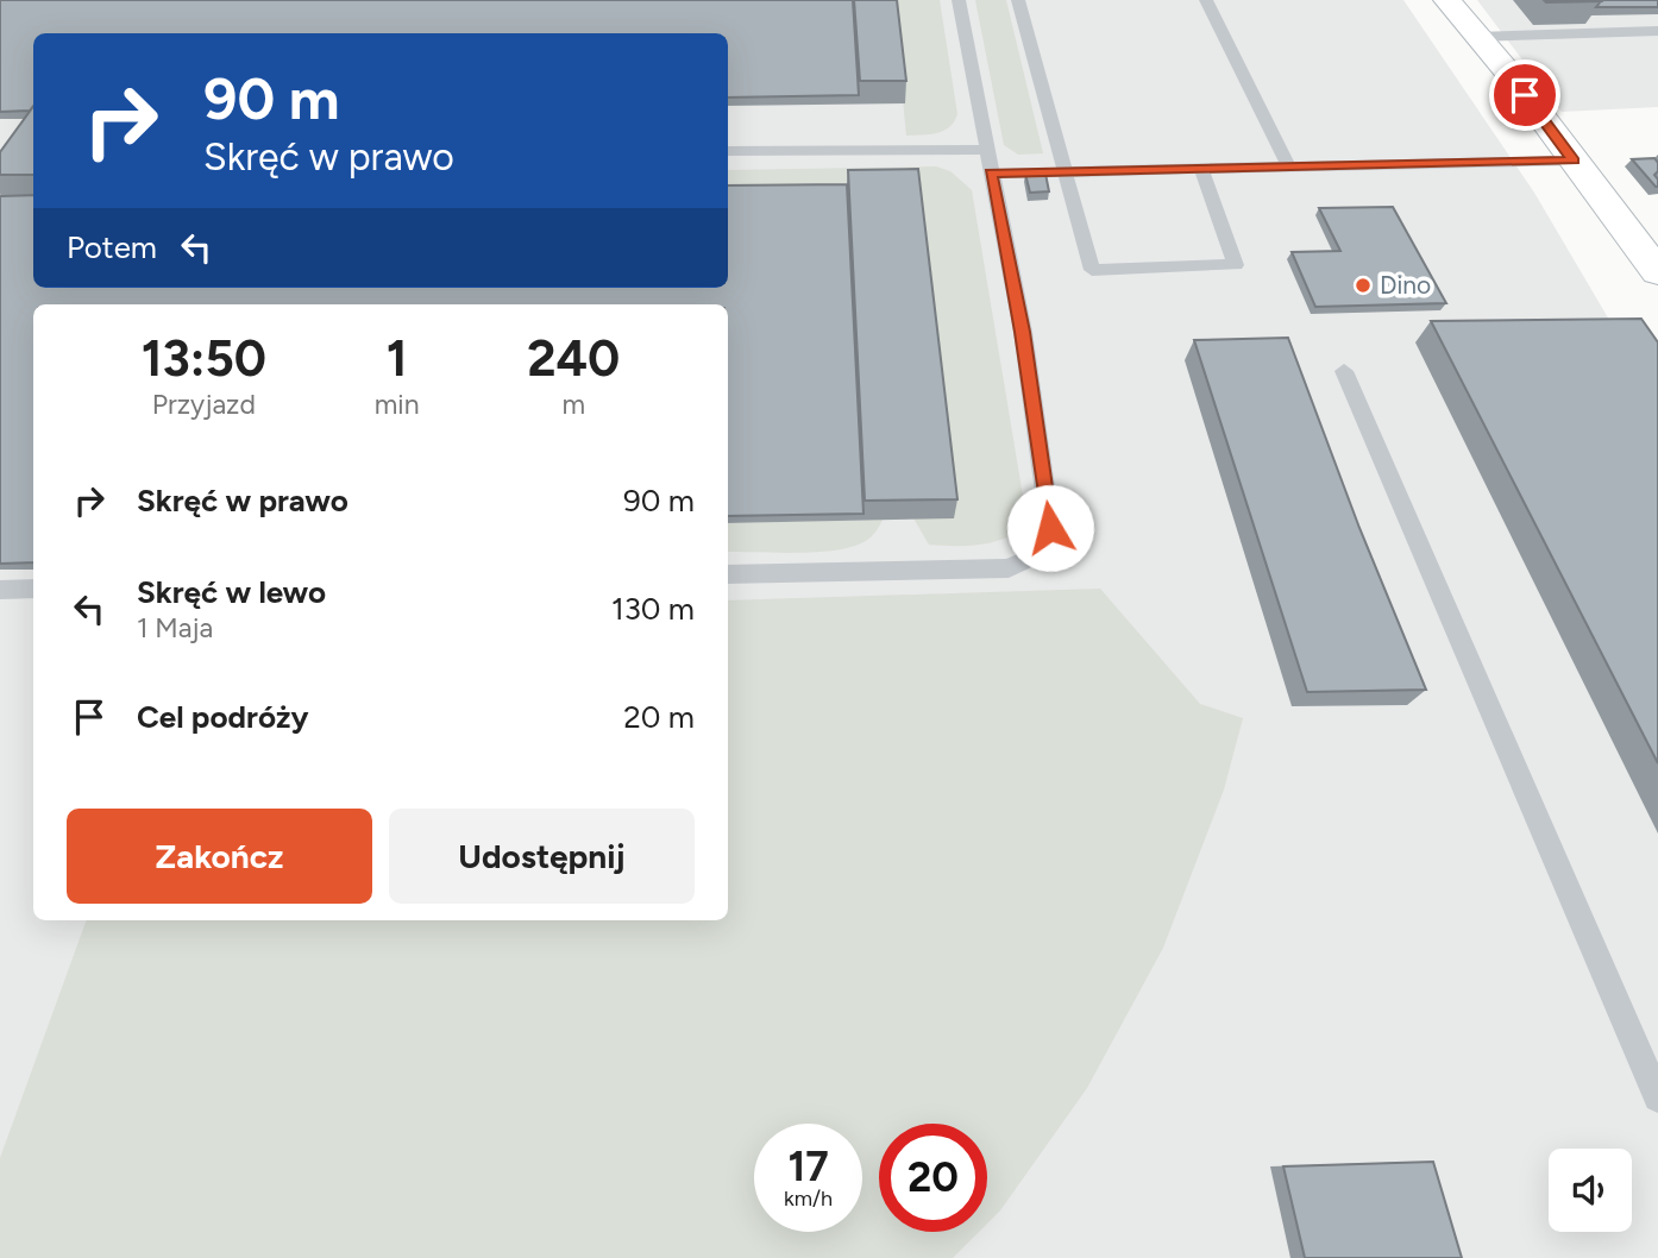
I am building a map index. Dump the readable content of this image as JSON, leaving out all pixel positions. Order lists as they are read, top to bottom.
{
  "places": ["Dino"],
  "page": {
    "turn": ["90 m", "Skręć w prawo"],
    "then": "Potem",
    "eta": [
      "13:50",
      "Przyjazd",
      "1",
      "min",
      "240",
      "m"
    ],
    "list": [
      {
        "name": "Skręć w prawo",
        "value": "90 m"
      },
      {
        "name": "Skręć w lewo",
        "note": "1 Maja",
        "value": "130 m"
      },
      {
        "name": "Cel podróży",
        "value": "20 m"
      }
    ],
    "buttons": ["Zakończ", "Udostępnij"],
    "speed": "17 km/h",
    "limit": "20"
  }
}
